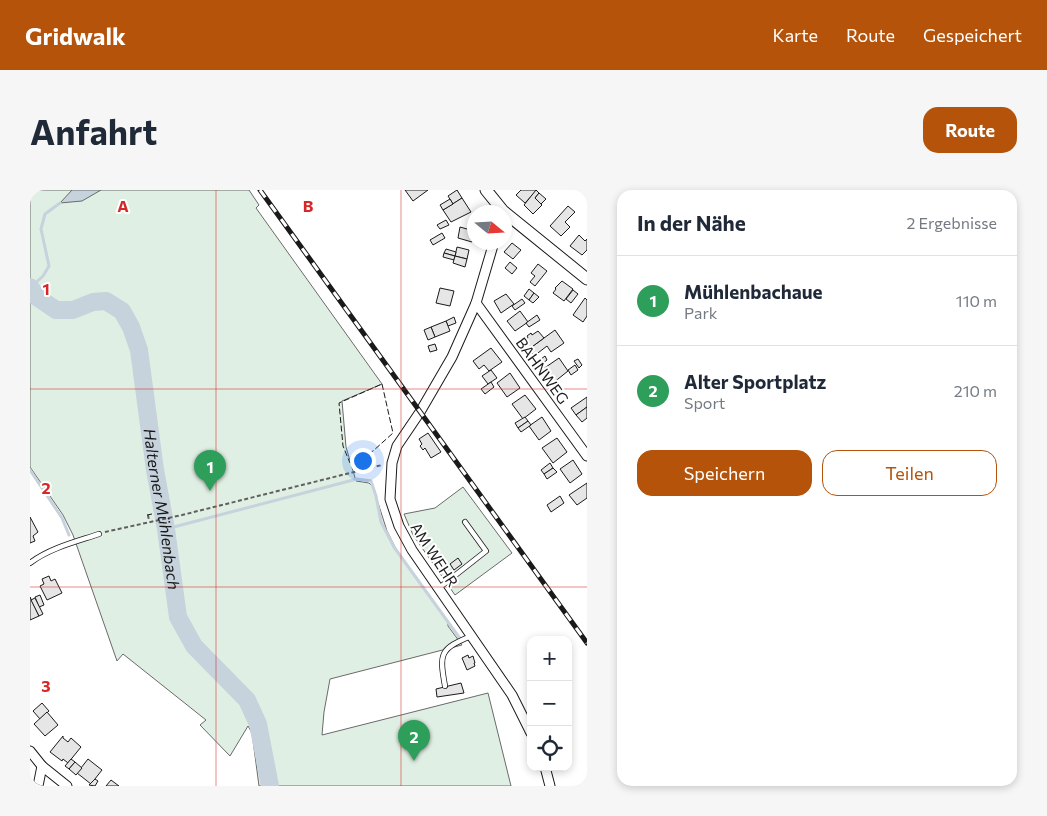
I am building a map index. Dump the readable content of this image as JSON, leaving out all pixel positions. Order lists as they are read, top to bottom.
{
  "streets": {
    "street": ["BAHNWEG", "AM WEHR"]
  },
  "crossings": [
    ["BAHNWEG", "AM WEHR"]
  ],
  "water": ["Halterner Mühlenbach"],
  "north": "right",
  "page": {
    "header": "Gridwalk",
    "nav": ["Karte", "Route", "Gespeichert"],
    "buttons": [
      "Route",
      ["Speichern", "Teilen"]
    ],
    "title": "Anfahrt",
    "heading": ["In der Nähe", "2 Ergebnisse"],
    "list": [
      {
        "mark": "1",
        "name": "Mühlenbachaue",
        "note": "Park",
        "value": "110 m"
      },
      {
        "mark": "2",
        "name": "Alter Sportplatz",
        "note": "Sport",
        "value": "210 m"
      }
    ],
    "pins": ["1", "2"],
    "map_buttons": ["+", "−"]
  },
  "grid": {
    "columns": ["A", "B"],
    "rows": ["1", "2", "3"]
  }
}
